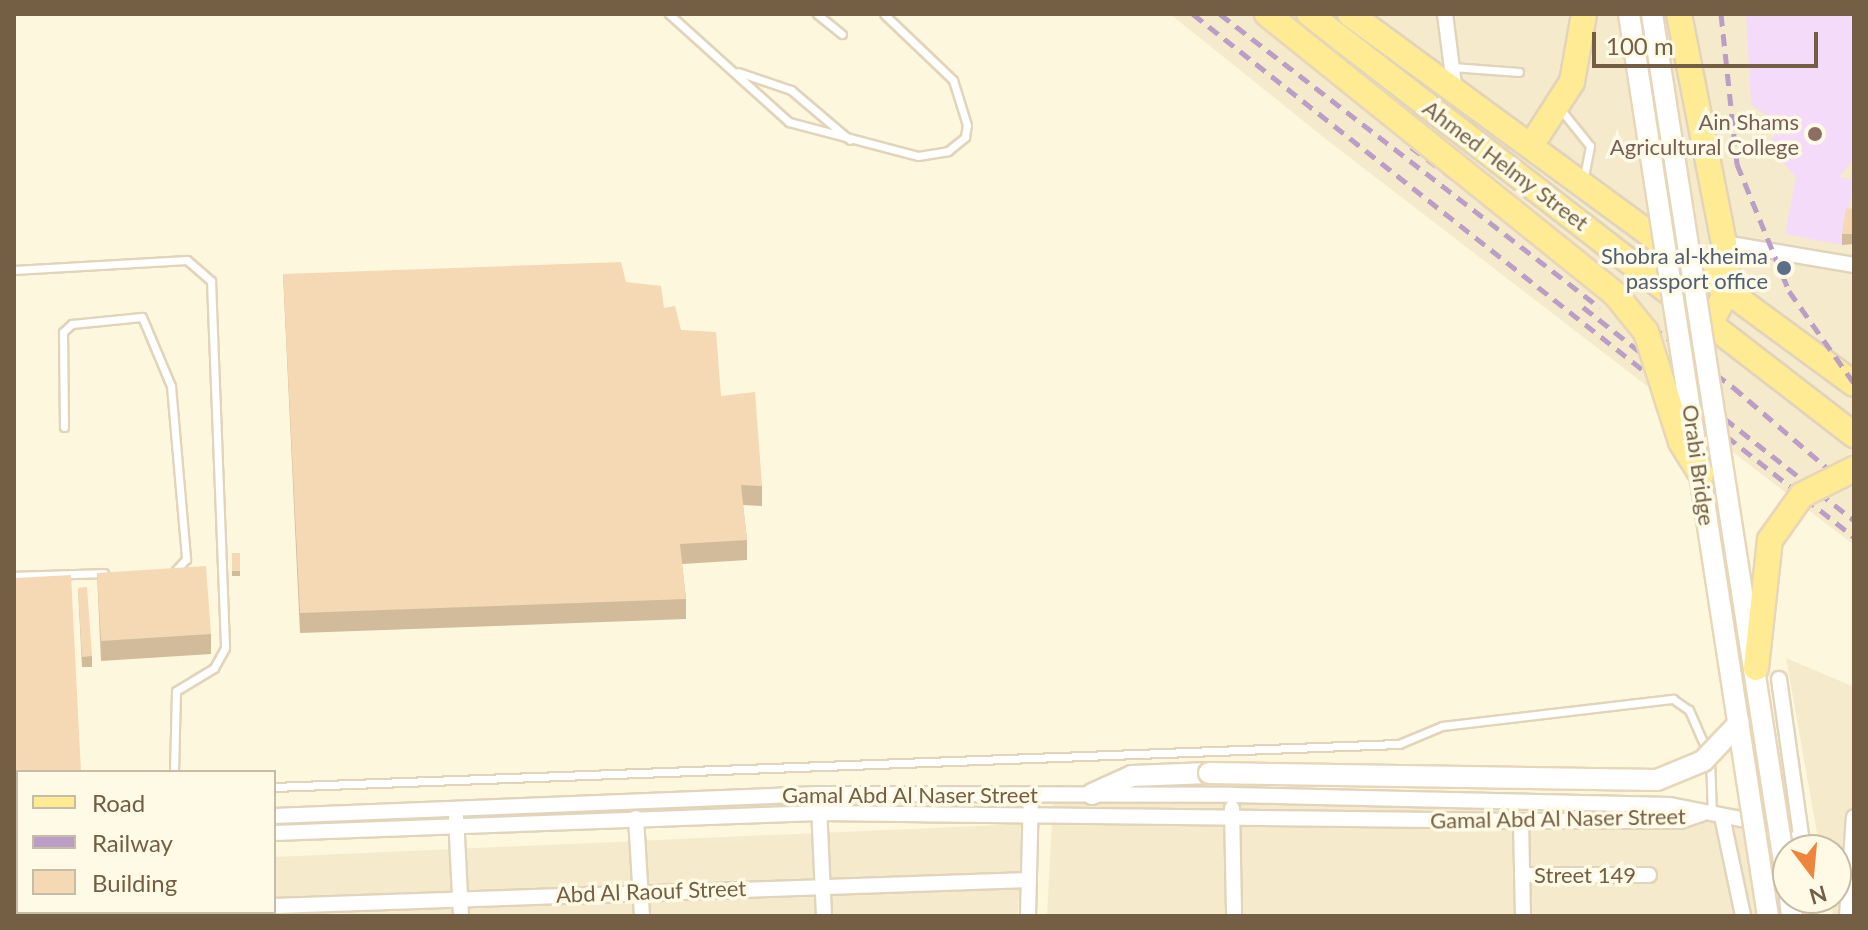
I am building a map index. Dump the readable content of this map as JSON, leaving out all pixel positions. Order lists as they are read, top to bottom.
{
  "streets": {
    "main road": ["Ahmed Helmy Street", "Orabi Bridge"],
    "street": ["Gamal Abd Al Naser Street", "Street 149", "Abd Al Raouf Street"]
  },
  "places": ["Ain Shams Agricultural College", "Shobra al-kheima passport office"],
  "legend": ["Road", "Railway", "Building"],
  "scale_bar": "100 m",
  "north": "bottom"
}
